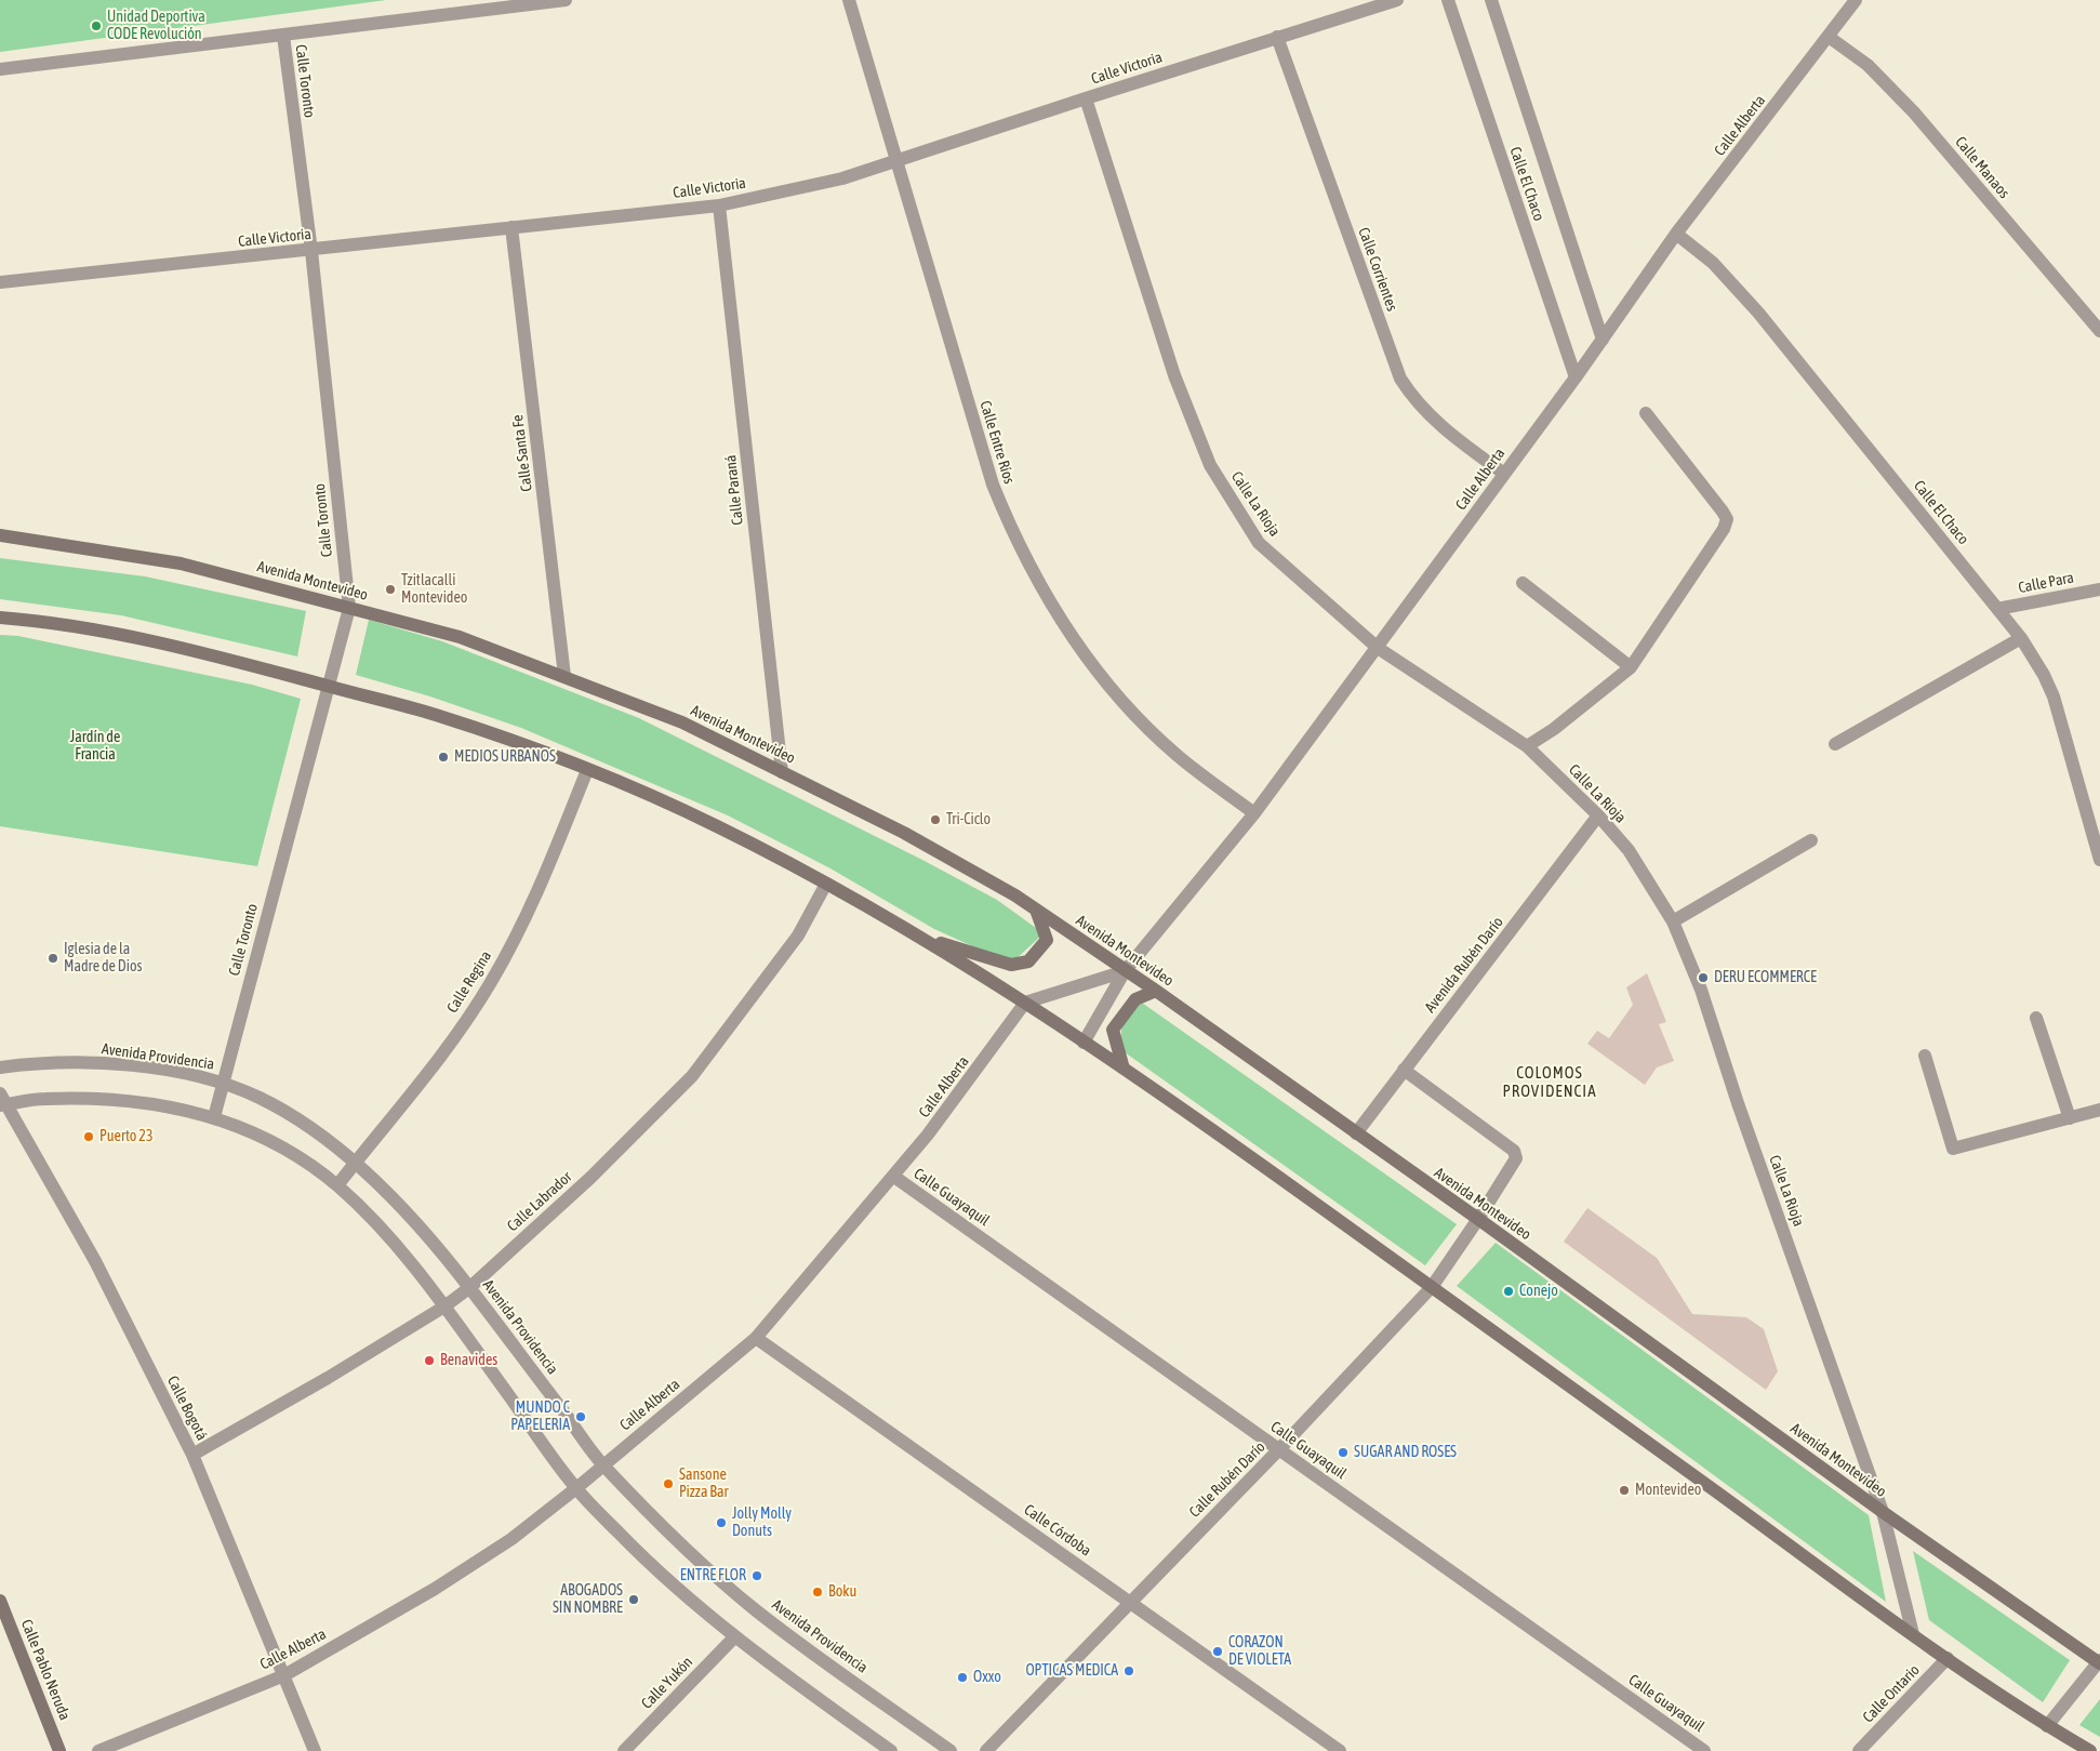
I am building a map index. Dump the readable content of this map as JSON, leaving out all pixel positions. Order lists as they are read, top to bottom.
{
  "streets": {
    "street": [
      "Calle Victoria",
      "Calle Toronto",
      "Calle Alberta",
      "Calle Manaos",
      "Calle El Chaco",
      "Calle Corrientes",
      "Calle Entre Ríos",
      "Calle Santa Fe",
      "Calle Paraná",
      "Calle La Rioja",
      "Avenida Montevideo",
      "Calle Para",
      "Avenida Rubén Darío",
      "Calle Regina",
      "Avenida Providencia",
      "Calle Guayaquil",
      "Calle Labrador",
      "Calle Bogotá",
      "Calle Rubén Darío",
      "Calle Córdoba",
      "Calle Pablo Neruda",
      "Calle Yukón",
      "Calle Ontario"
    ]
  },
  "crossings": [
    ["Calle Victoria", "Calle Toronto"],
    ["Calle Victoria", "Calle Corrientes"],
    ["Calle Victoria", "Calle Entre Ríos"],
    ["Calle Victoria", "Calle Santa Fe"],
    ["Calle Victoria", "Calle Paraná"],
    ["Calle Victoria", "Calle La Rioja"],
    ["Calle Toronto", "Avenida Montevideo"],
    ["Calle Toronto", "Avenida Providencia"],
    ["Calle Alberta", "Calle Manaos"],
    ["Calle Alberta", "Calle El Chaco"],
    ["Calle Alberta", "Calle Corrientes"],
    ["Calle Alberta", "Calle Entre Ríos"],
    ["Calle Alberta", "Calle La Rioja"],
    ["Calle Alberta", "Avenida Montevideo"],
    ["Calle Alberta", "Avenida Providencia"],
    ["Calle Alberta", "Calle Guayaquil"],
    ["Calle Alberta", "Calle Bogotá"],
    ["Calle Alberta", "Calle Córdoba"],
    ["Calle El Chaco", "Calle Para"],
    ["Calle Santa Fe", "Avenida Montevideo"],
    ["Calle Paraná", "Avenida Montevideo"],
    ["Calle La Rioja", "Avenida Montevideo"],
    ["Calle La Rioja", "Avenida Rubén Darío"],
    ["Avenida Montevideo", "Avenida Rubén Darío"],
    ["Avenida Montevideo", "Calle Rubén Darío"],
    ["Avenida Rubén Darío", "Calle Rubén Darío"],
    ["Calle Regina", "Avenida Providencia"],
    ["Avenida Providencia", "Calle Labrador"],
    ["Calle Guayaquil", "Calle Rubén Darío"],
    ["Calle Labrador", "Calle Bogotá"],
    ["Calle Rubén Darío", "Calle Córdoba"]
  ],
  "districts": ["COLOMOS PROVIDENCIA"],
  "parks": ["Jardín de Francia"],
  "places": [
    "Unidad Deportiva CODE Revolución",
    "Tzitlacalli Montevideo",
    "MEDIOS URBANOS",
    "Tri-Ciclo",
    "Iglesia de la Madre de Dios",
    "DERU ECOMMERCE",
    "Puerto 23",
    "Conejo",
    "Benavides",
    "MUNDO C PAPELERIA",
    "SUGAR AND ROSES",
    "Sansone Pizza Bar",
    "Montevideo",
    "Jolly Molly Donuts",
    "ENTRE FLOR",
    "Boku",
    "ABOGADOS SIN NOMBRE",
    "CORAZON DE VIOLETA",
    "OPTICAS MEDICA",
    "Oxxo"
  ]
}
